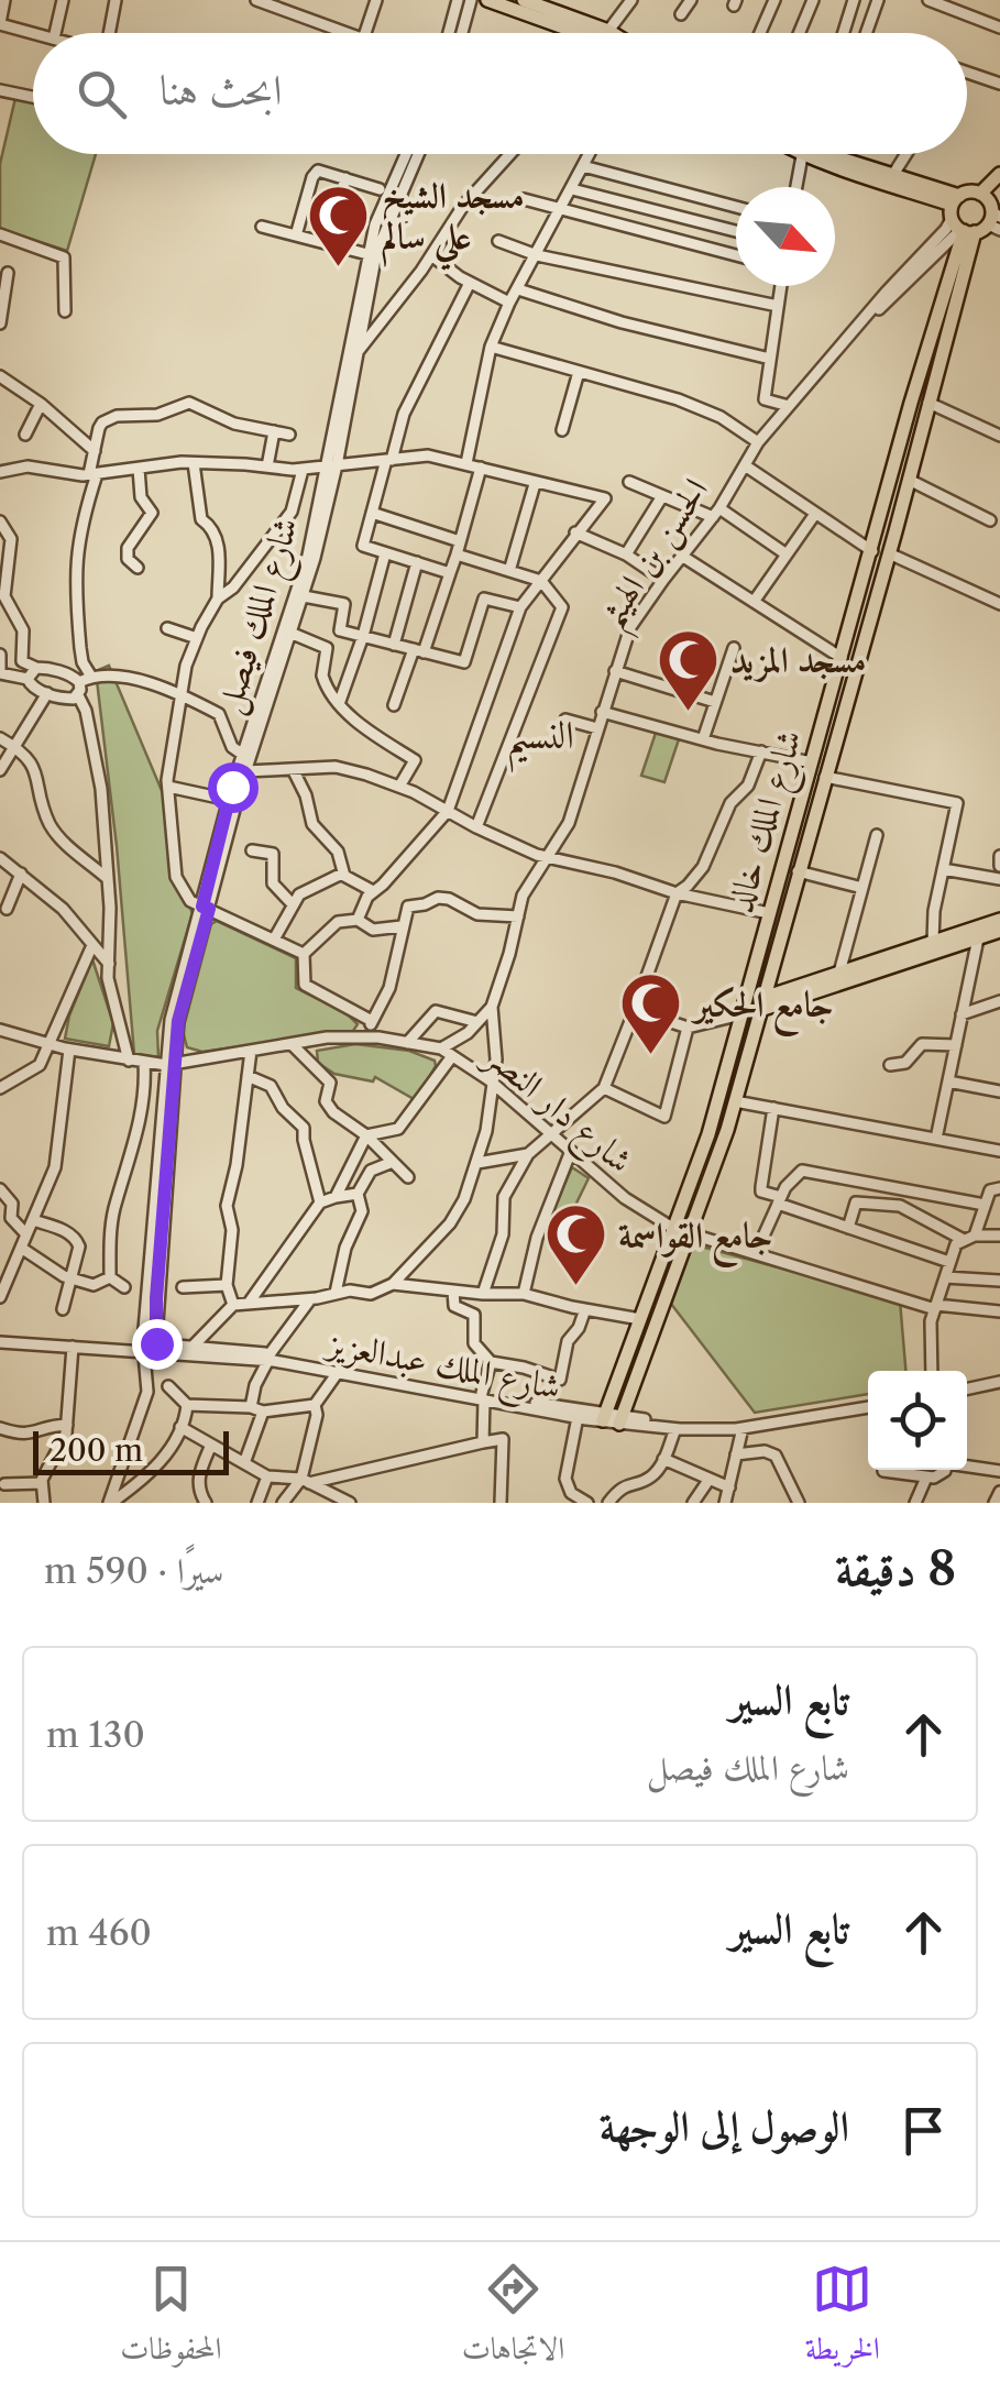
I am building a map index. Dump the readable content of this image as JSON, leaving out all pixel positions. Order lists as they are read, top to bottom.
{
  "streets": {
    "main road": ["شارع الملك خالد"],
    "street": [
      "الحسن بن الهيثم",
      "شارع الملك فيصل",
      "شارع دار النصر",
      "شارع الملك عبدالعزيز"
    ]
  },
  "crossings": [
    ["الحسن بن الهيثم", "شارع الملك خالد"],
    ["الحسن بن الهيثم", "شارع دار النصر"],
    ["شارع الملك فيصل", "شارع دار النصر"],
    ["شارع الملك فيصل", "شارع الملك عبدالعزيز"],
    ["شارع الملك خالد", "شارع دار النصر"],
    ["شارع الملك خالد", "شارع الملك عبدالعزيز"]
  ],
  "districts": ["النسيم"],
  "places": {
    "mosque": [
      "مسجد الشيخ علي سالم",
      "مسجد المزيد",
      "جامع الحكير",
      "جامع القواسمة"
    ]
  },
  "scale_bar": "200 m",
  "north": "bottom right",
  "page": {
    "search": "ابحث هنا",
    "scale": "200 m",
    "heading": ["8 دقيقة", "سيرًا · 590 m"],
    "list": [
      ["تابع السير", "شارع الملك فيصل", "130 m"],
      ["تابع السير", "460 m"],
      "الوصول إلى الوجهة"
    ],
    "nav": ["الخريطة", "الاتجاهات", "المحفوظات"]
  }
}
